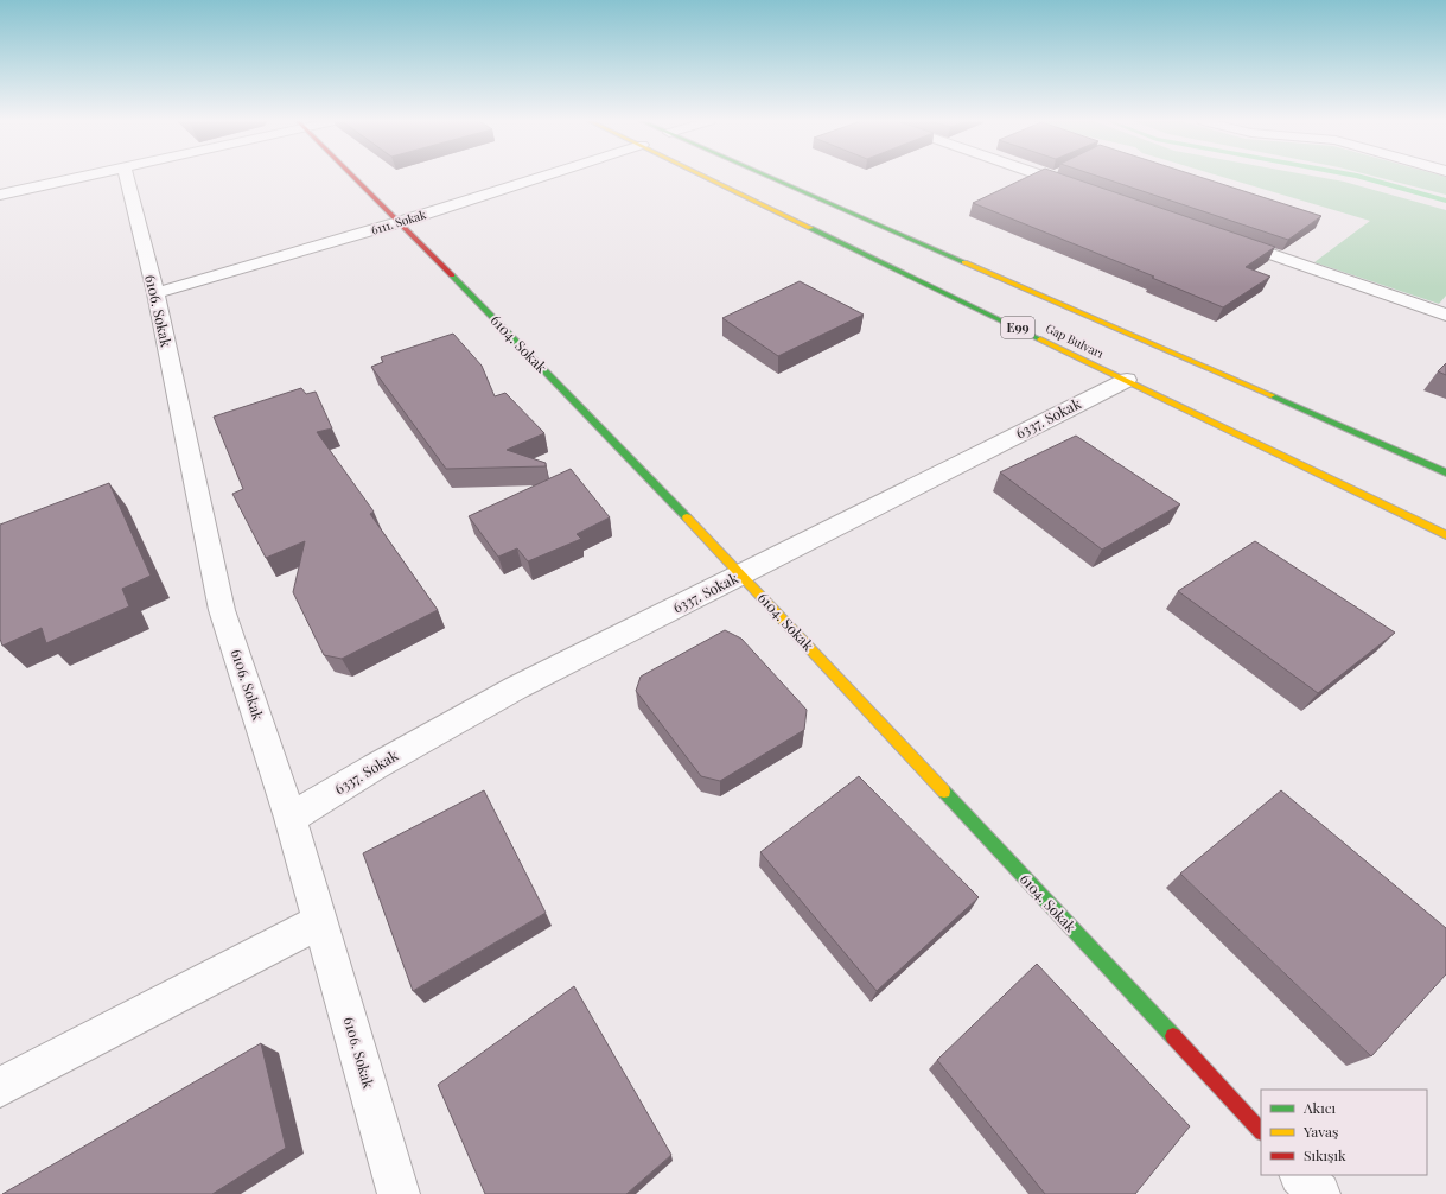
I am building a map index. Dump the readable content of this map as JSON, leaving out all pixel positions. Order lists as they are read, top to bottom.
{
  "streets": {
    "main road": ["E99", "Gap Bulvarı", "6104. Sokak"],
    "street": ["6111. Sokak", "6106. Sokak", "6337. Sokak"]
  },
  "crossings": [
    ["6111. Sokak", "6106. Sokak"],
    ["6111. Sokak", "6104. Sokak"],
    ["6106. Sokak", "6337. Sokak"],
    ["Gap Bulvarı", "6337. Sokak"],
    ["6104. Sokak", "6337. Sokak"]
  ],
  "legend": ["Akıcı", "Yavaş", "Sıkışık"]
}
